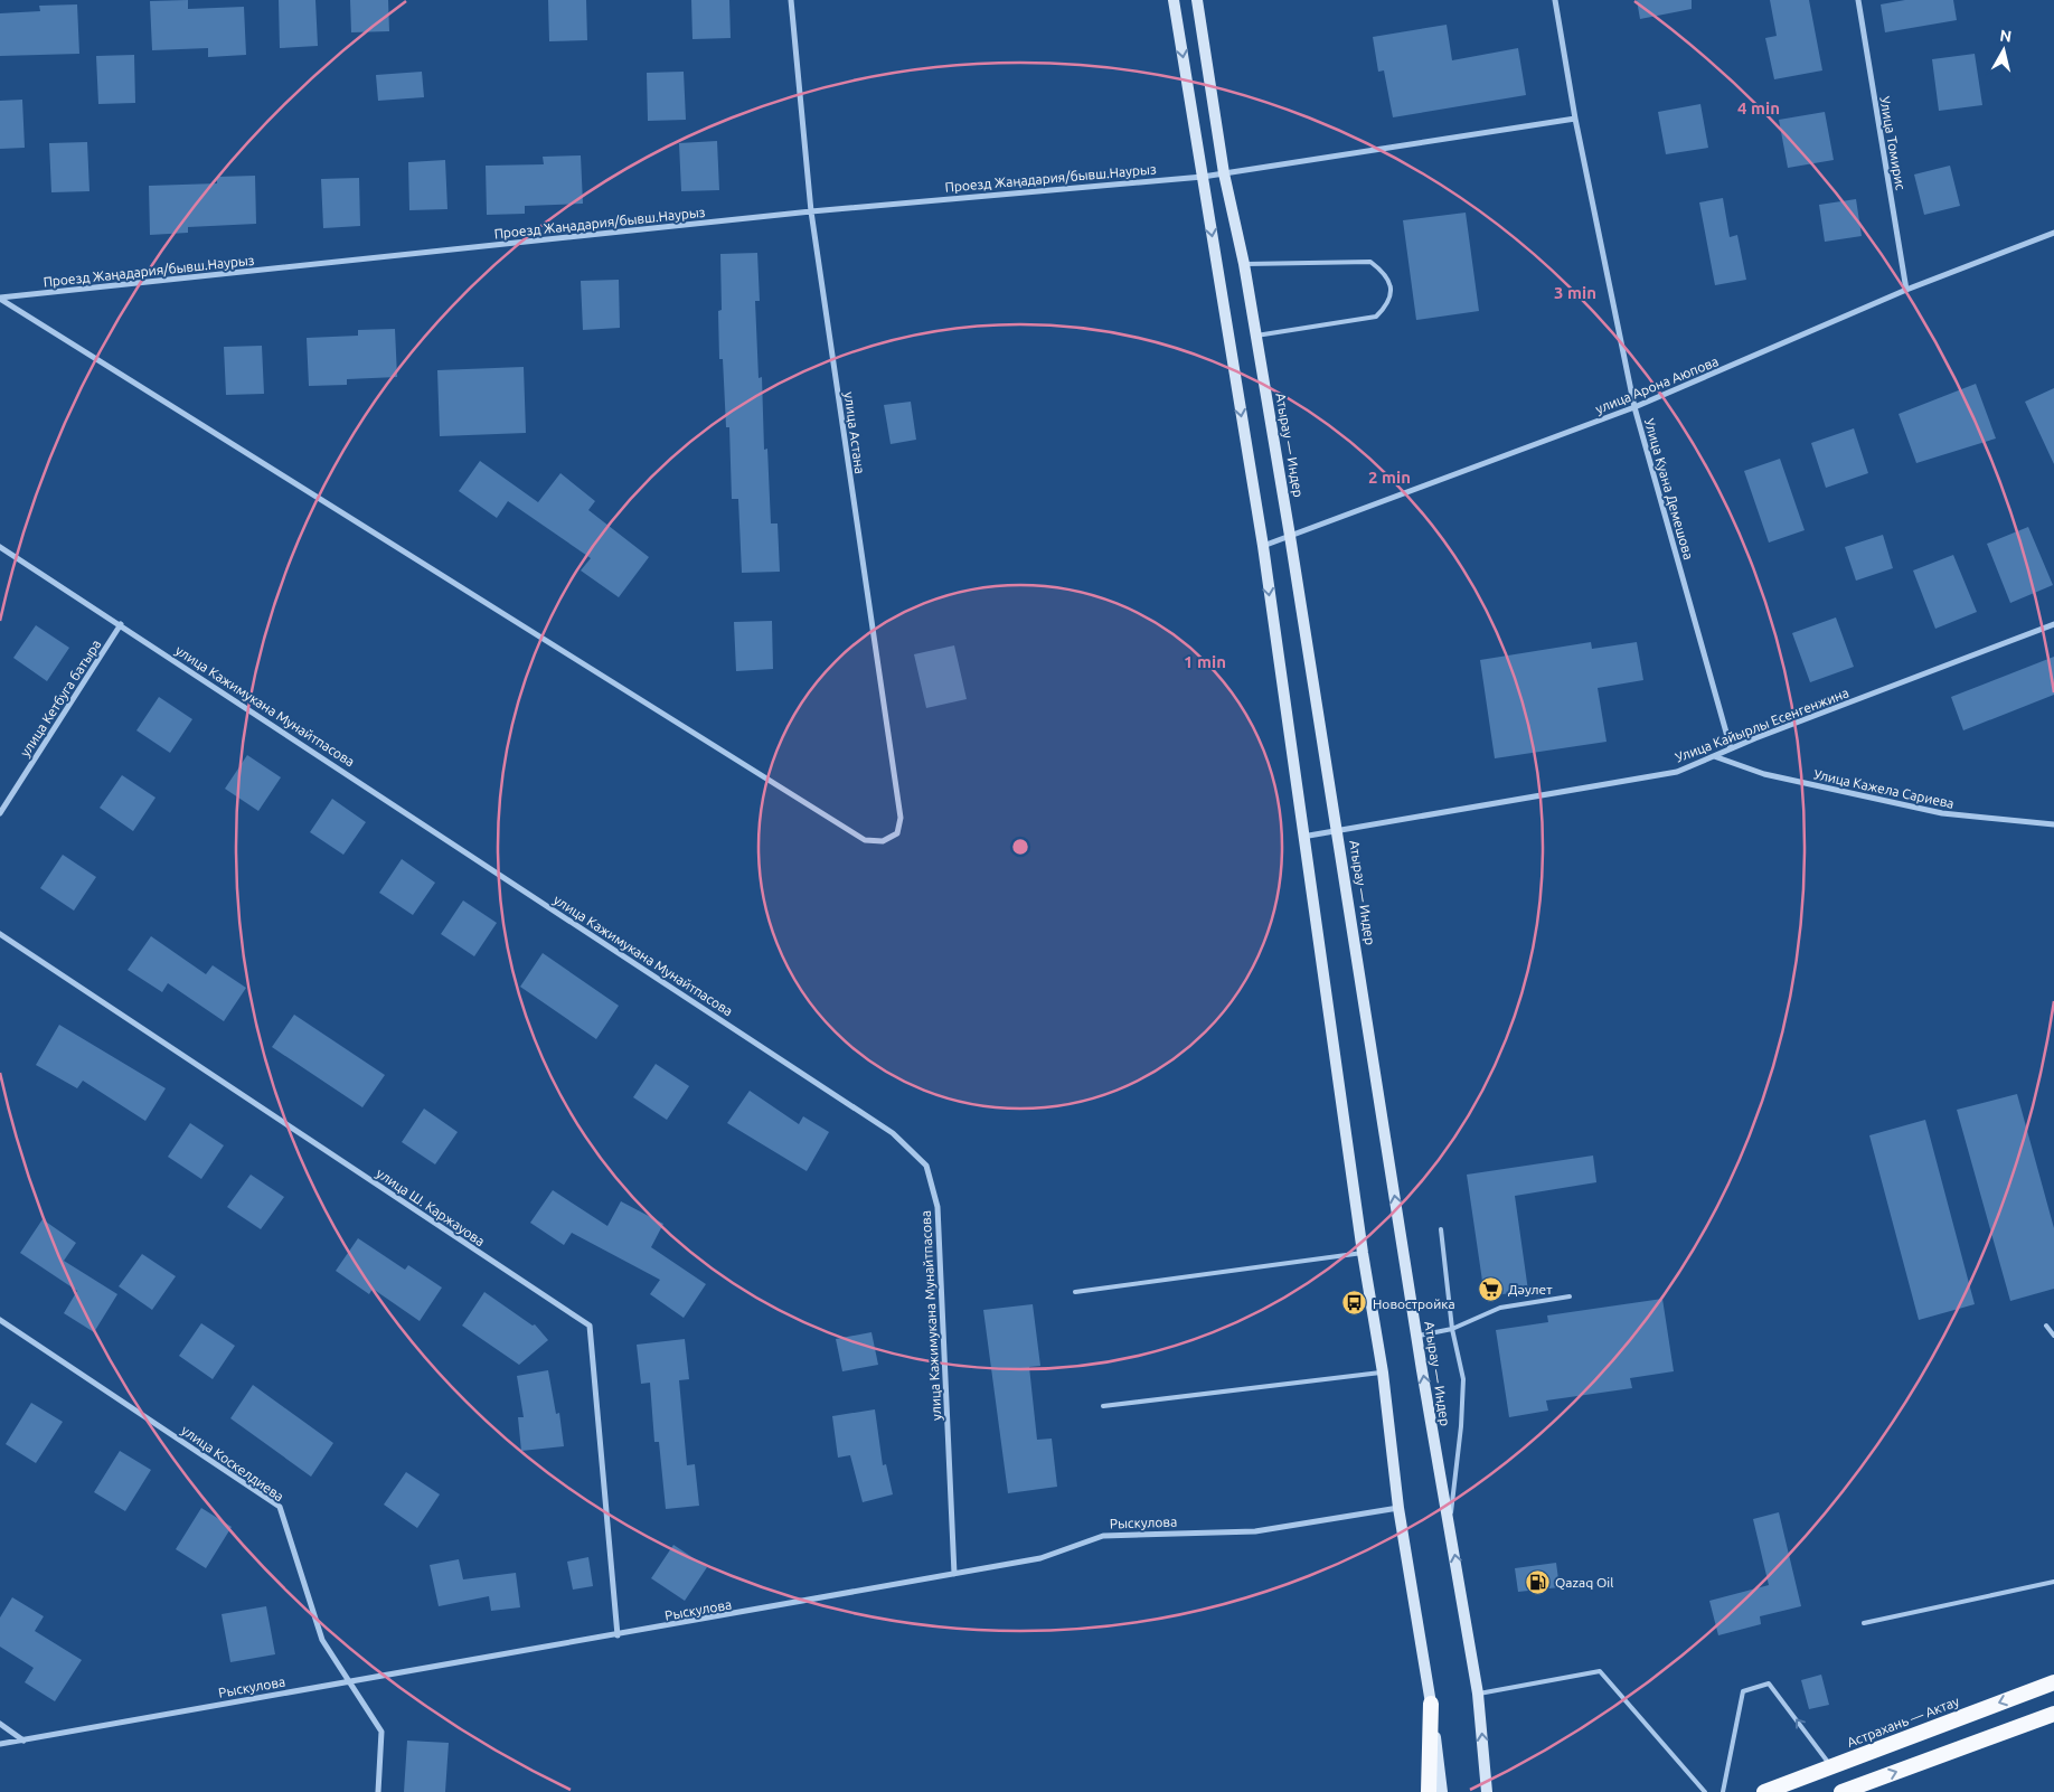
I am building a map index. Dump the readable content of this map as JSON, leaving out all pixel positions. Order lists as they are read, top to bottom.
{
  "streets": {
    "highway": ["Астрахань — Актау"],
    "main road": ["Атырау — Индер"],
    "street": [
      "Улица Томирис",
      "Проезд Жаңадария/бывш.Наурыз",
      "улица Арона Аюпова",
      "улица Астана",
      "Улица Куана Демешова",
      "улица Кетбуга батыра",
      "улица Кажимукана Мунайтпасова",
      "Улица Кайырлы Есенгенжина",
      "Улица Кажела Сариева",
      "улица Ш. Каржауова",
      "улица Коскелдиева",
      "Рыскулова"
    ]
  },
  "crossings": [
    ["Улица Томирис", "улица Арона Аюпова"],
    ["Проезд Жаңадария/бывш.Наурыз", "улица Астана"],
    ["Проезд Жаңадария/бывш.Наурыз", "Атырау — Индер"],
    ["Проезд Жаңадария/бывш.Наурыз", "Улица Куана Демешова"],
    ["улица Арона Аюпова", "Атырау — Индер"],
    ["улица Арона Аюпова", "Улица Куана Демешова"],
    ["Атырау — Индер", "Улица Кайырлы Есенгенжина"],
    ["Улица Куана Демешова", "Улица Кайырлы Есенгенжина"],
    ["улица Кетбуга батыра", "улица Кажимукана Мунайтпасова"],
    ["улица Кажимукана Мунайтпасова", "Рыскулова"],
    ["Улица Кайырлы Есенгенжина", "Улица Кажела Сариева"],
    ["улица Ш. Каржауова", "Рыскулова"],
    ["улица Коскелдиева", "Рыскулова"]
  ],
  "places": {
    "supermarket": ["Дәулет"],
    "bus stop": ["Новостройка"],
    "fuel station": ["Qazaq Oil"]
  },
  "north": "top",
  "rings": [
    "4 min",
    "3 min",
    "2 min",
    "1 min"
  ]
}
